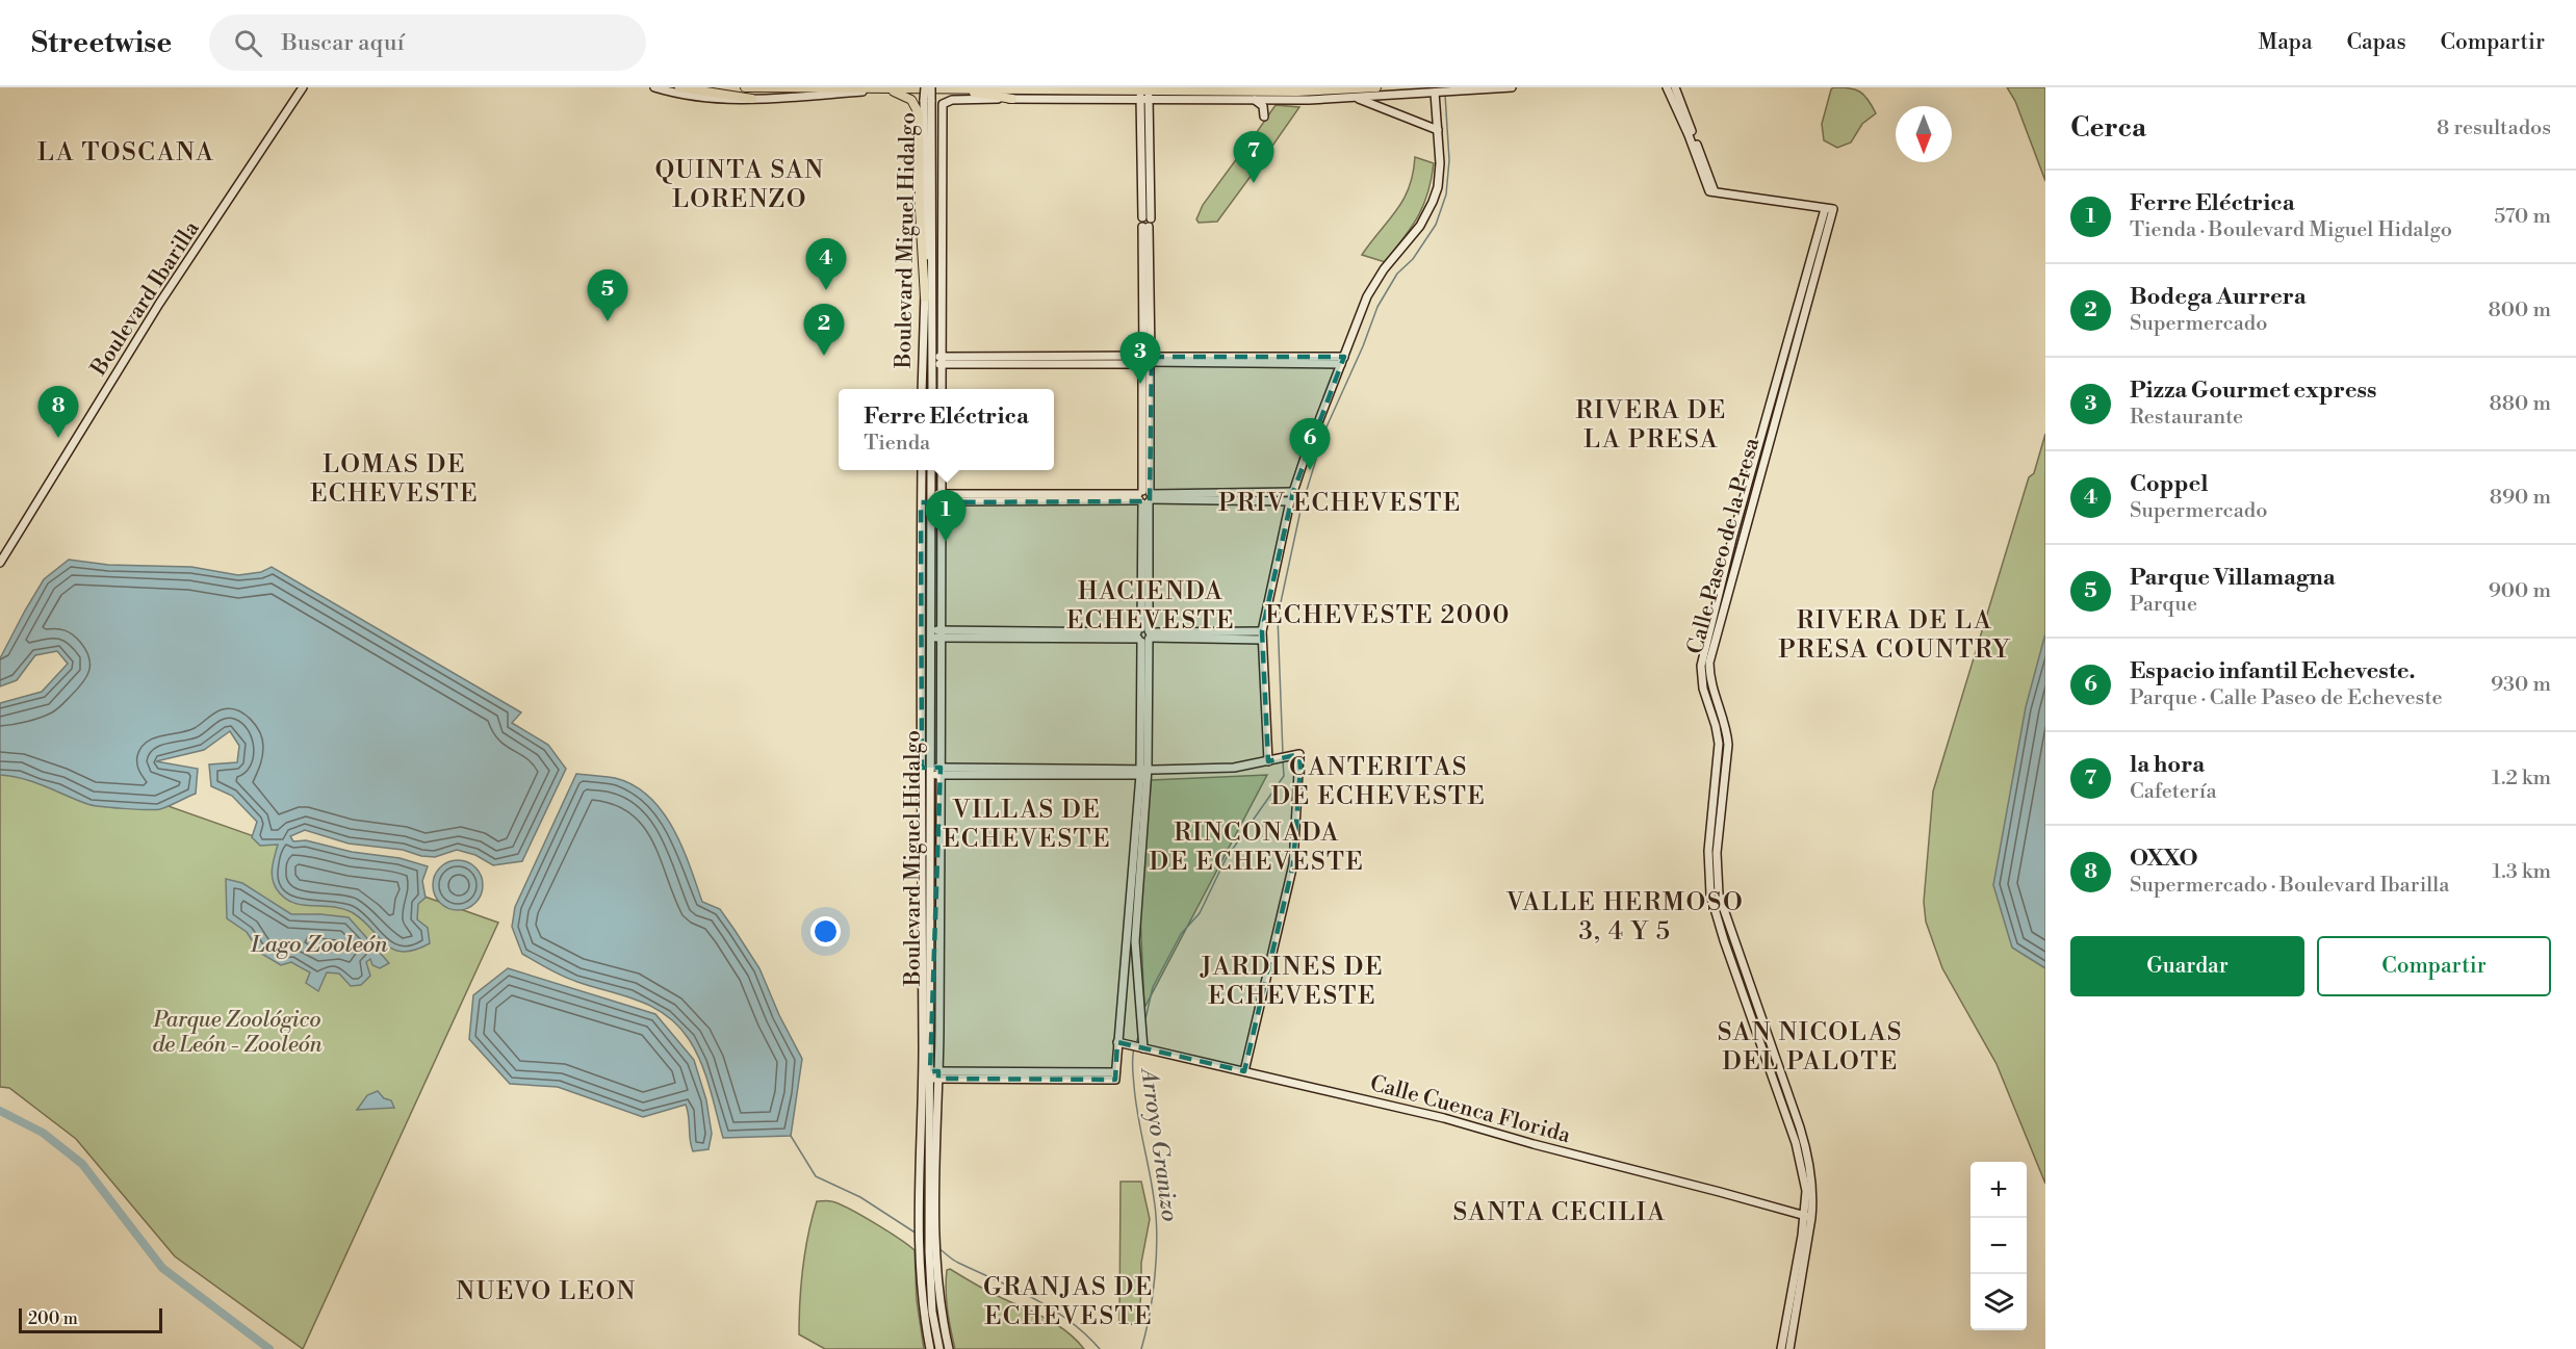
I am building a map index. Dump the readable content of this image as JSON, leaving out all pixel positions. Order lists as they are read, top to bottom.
{
  "streets": {
    "street": [
      "Boulevard Miguel Hidalgo",
      "Boulevard Ibarilla",
      "Calle Paseo de la Presa",
      "Calle Cuenca Florida"
    ]
  },
  "crossings": [
    ["Calle Paseo de la Presa", "Calle Cuenca Florida"]
  ],
  "districts": [
    "LA TOSCANA",
    "QUINTA SAN LORENZO",
    "RIVERA DE LA PRESA",
    "LOMAS DE ECHEVESTE",
    "PRIV ECHEVESTE",
    "HACIENDA ECHEVESTE",
    "ECHEVESTE 2000",
    "RIVERA DE LA PRESA COUNTRY",
    "CANTERITAS DE ECHEVESTE",
    "VILLAS DE ECHEVESTE",
    "RINCONADA DE ECHEVESTE",
    "VALLE HERMOSO 3, 4 Y 5",
    "JARDINES DE ECHEVESTE",
    "SAN NICOLAS DEL PALOTE",
    "SANTA CECILIA",
    "GRANJAS DE ECHEVESTE",
    "NUEVO LEON"
  ],
  "water": ["Lago Zooleón", "Arroyo Granizo"],
  "parks": ["Parque Zoológico de León - Zooleón"],
  "scale_bar": "200 m",
  "north": "bottom",
  "page": {
    "header": "Streetwise",
    "search": "Buscar aquí",
    "nav": ["Mapa", "Capas", "Compartir"],
    "heading": ["Cerca", "8 resultados"],
    "pins": [
      "7",
      "4",
      "5",
      "2",
      "3",
      "8",
      "6",
      "1"
    ],
    "list": [
      {
        "mark": "1",
        "name": "Ferre Eléctrica",
        "note": "Tienda · Boulevard Miguel Hidalgo",
        "value": "570 m"
      },
      {
        "mark": "2",
        "name": "Bodega Aurrera",
        "note": "Supermercado",
        "value": "800 m"
      },
      {
        "mark": "3",
        "name": "Pizza Gourmet express",
        "note": "Restaurante",
        "value": "880 m"
      },
      {
        "mark": "4",
        "name": "Coppel",
        "note": "Supermercado",
        "value": "890 m"
      },
      {
        "mark": "5",
        "name": "Parque Villamagna",
        "note": "Parque",
        "value": "900 m"
      },
      {
        "mark": "6",
        "name": "Espacio infantil Echeveste.",
        "note": "Parque · Calle Paseo de Echeveste",
        "value": "930 m"
      },
      {
        "mark": "7",
        "name": "la hora",
        "note": "Cafetería",
        "value": "1.2 km"
      },
      {
        "mark": "8",
        "name": "OXXO",
        "note": "Supermercado · Boulevard Ibarilla",
        "value": "1.3 km"
      }
    ],
    "popup": ["Ferre Eléctrica", "Tienda"],
    "buttons": ["Guardar", "Compartir"],
    "map_buttons": ["+", "−"],
    "scale": "200 m"
  }
}
